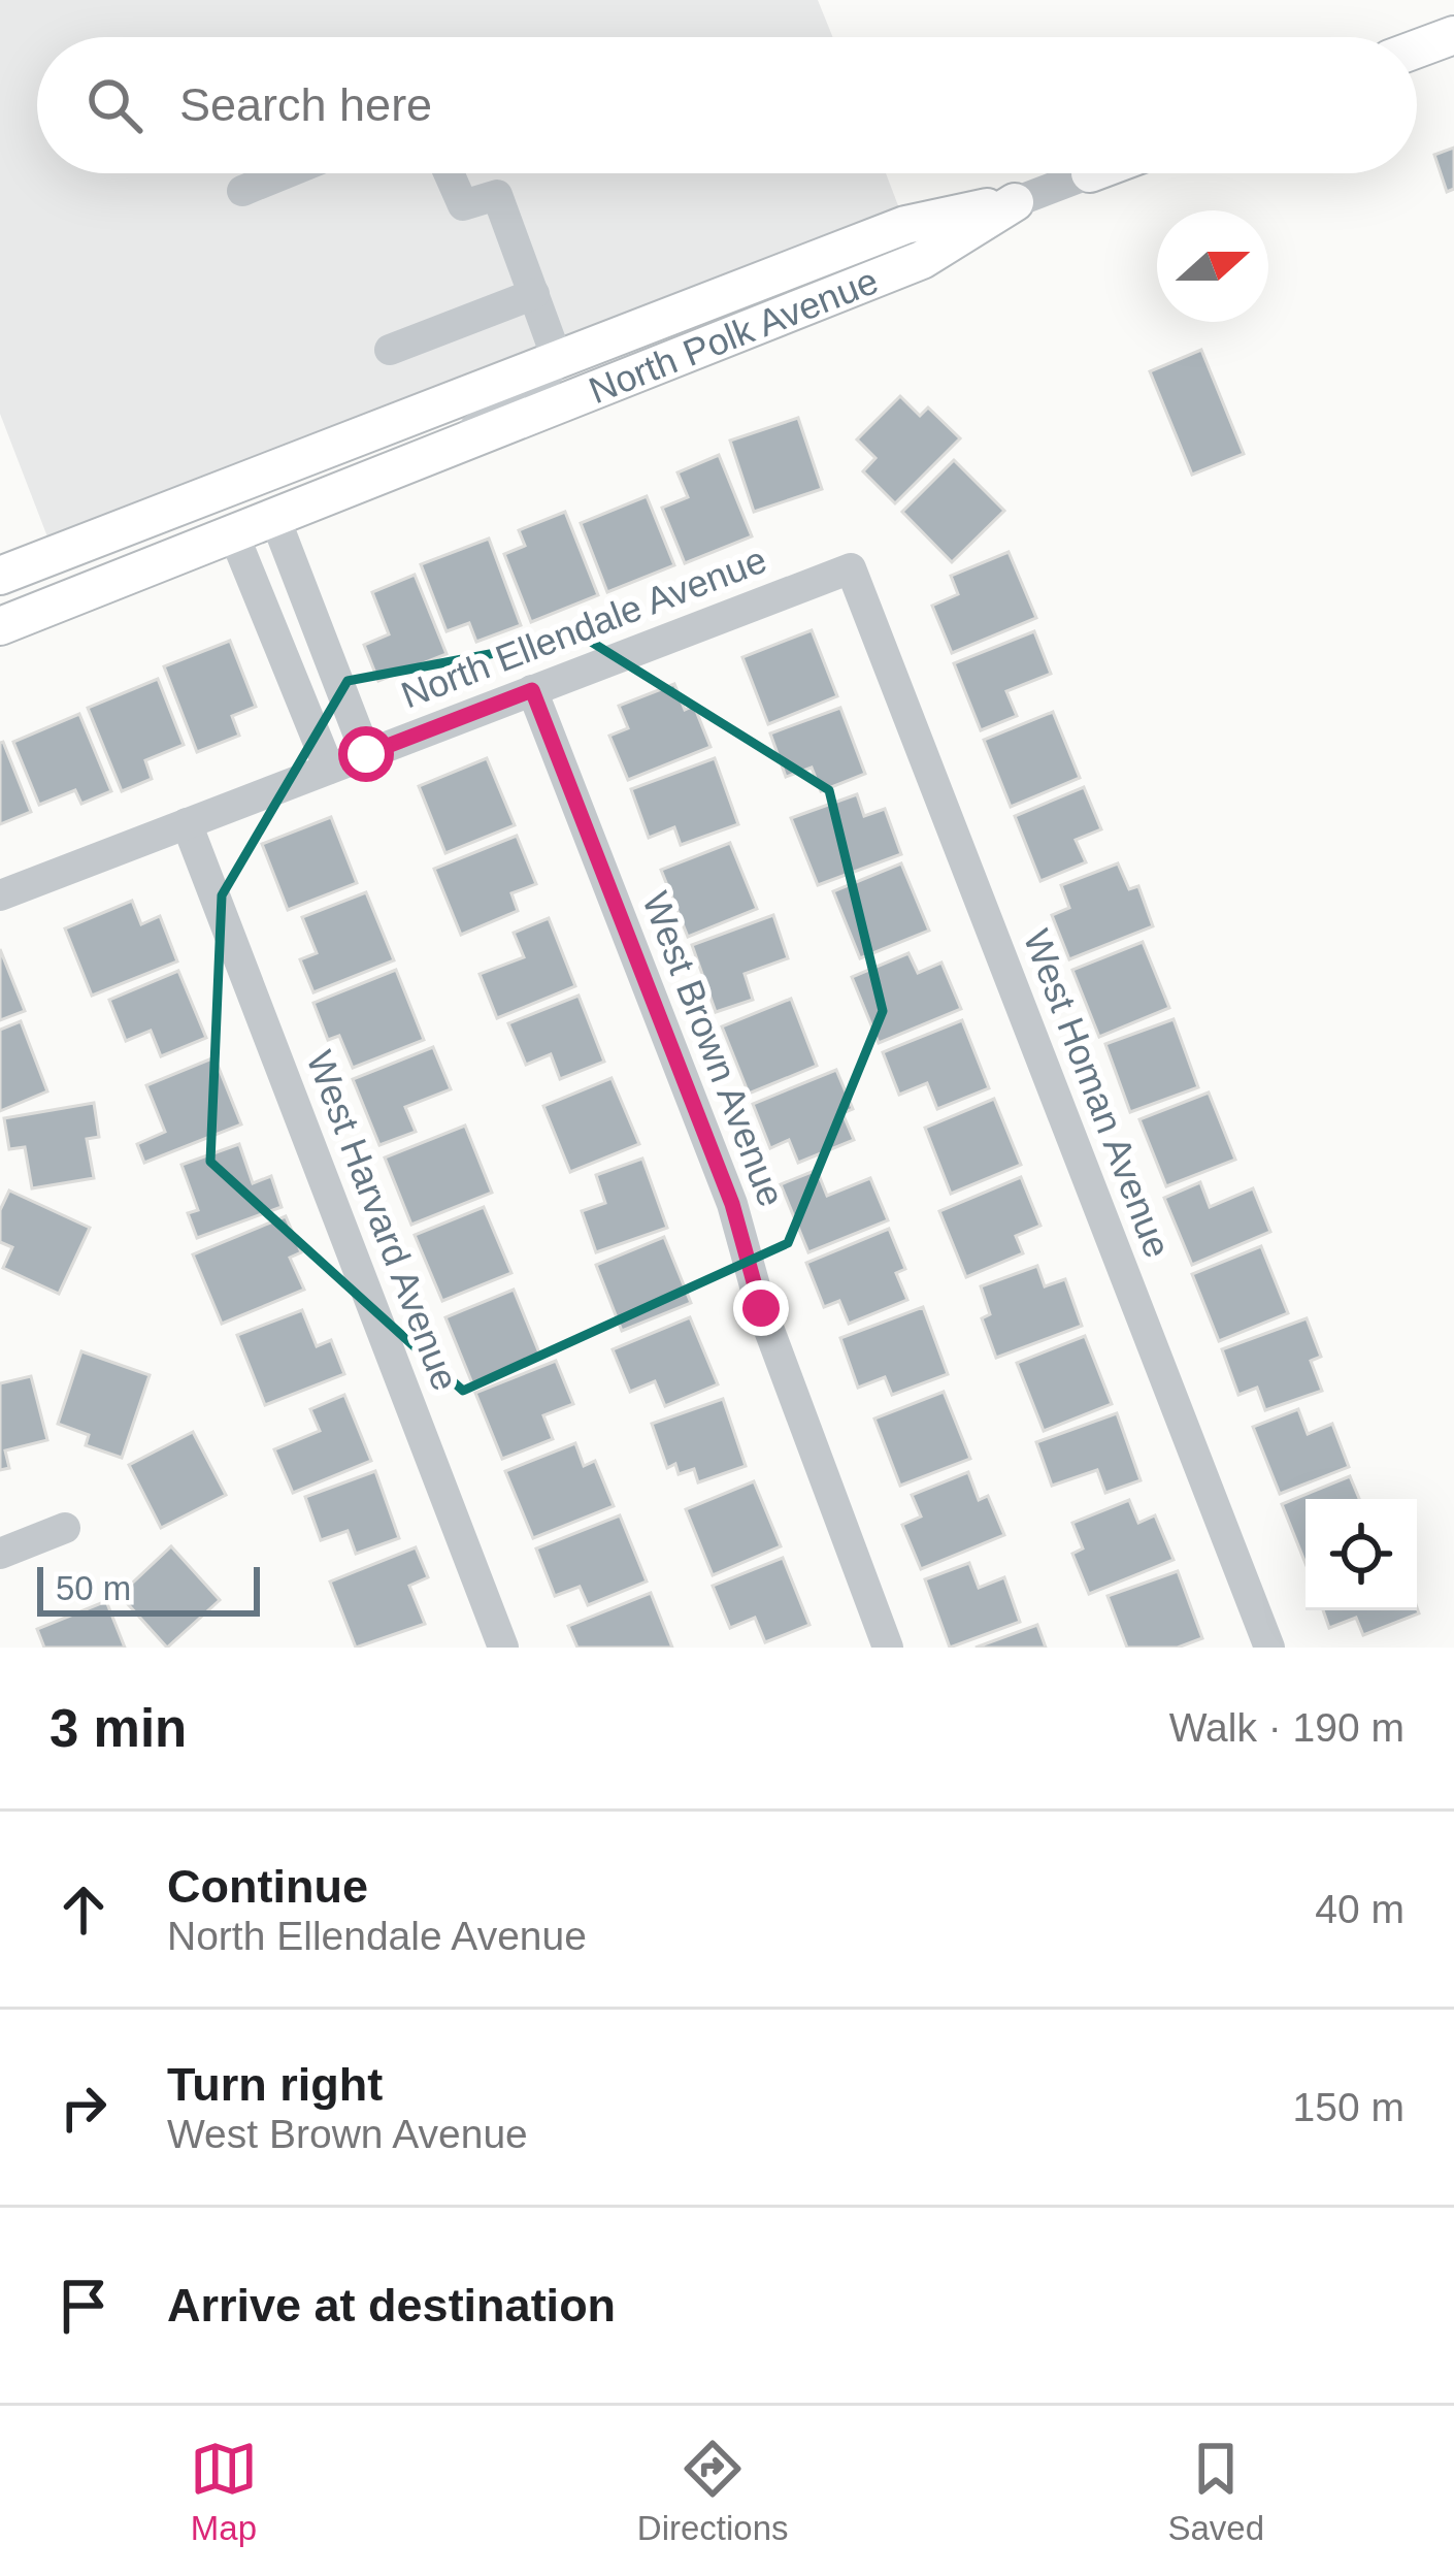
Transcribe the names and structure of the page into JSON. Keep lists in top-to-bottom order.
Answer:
{
  "streets": {
    "main road": ["North Polk Avenue"],
    "street": [
      "North Ellendale Avenue",
      "West Brown Avenue",
      "West Homan Avenue",
      "West Harvard Avenue"
    ]
  },
  "crossings": [
    ["North Ellendale Avenue", "West Brown Avenue"],
    ["North Ellendale Avenue", "West Homan Avenue"],
    ["North Ellendale Avenue", "West Harvard Avenue"]
  ],
  "scale_bar": "50 m",
  "north": "right",
  "page": {
    "search": "Search here",
    "scale": "50 m",
    "heading": ["3 min", "Walk · 190 m"],
    "list": [
      ["Continue", "North Ellendale Avenue", "40 m"],
      ["Turn right", "West Brown Avenue", "150 m"],
      "Arrive at destination"
    ],
    "nav": ["Map", "Directions", "Saved"]
  }
}
